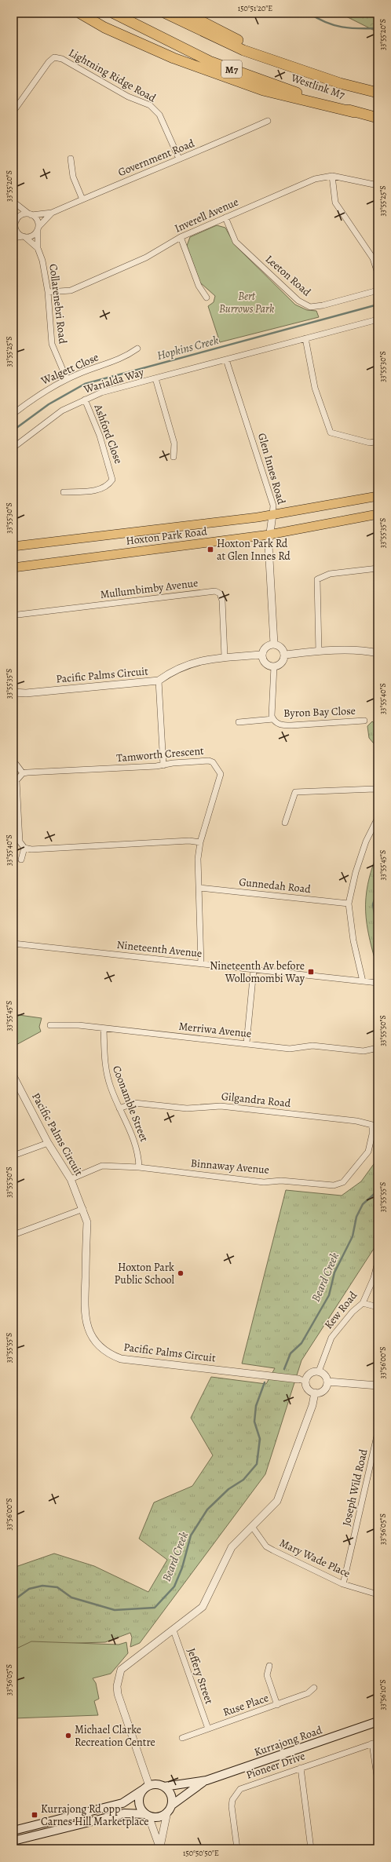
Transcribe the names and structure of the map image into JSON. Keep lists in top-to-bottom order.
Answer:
{
  "streets": {
    "highway": ["M7", "Westlink M7"],
    "main road": ["Hoxton Park Road", "Kurrajong Road"],
    "street": [
      "Lightning Ridge Road",
      "Government Road",
      "Inverell Avenue",
      "Leeton Road",
      "Collarenebri Road",
      "Walgett Close",
      "Warialda Way",
      "Ashford Close",
      "Glen Innes Road",
      "Mullumbimby Avenue",
      "Pacific Palms Circuit",
      "Byron Bay Close",
      "Tamworth Crescent",
      "Gunnedah Road",
      "Nineteenth Avenue",
      "Merriwa Avenue",
      "Gilgandra Road",
      "Coonamble Street",
      "Binnaway Avenue",
      "Kew Road",
      "Joseph Wild Road",
      "Mary Wade Place",
      "Jeffery Street",
      "Ruse Place",
      "Pioneer Drive"
    ]
  },
  "crossings": [
    ["M7", "Westlink M7"],
    ["Lightning Ridge Road", "Government Road"],
    ["Government Road", "Collarenebri Road"],
    ["Inverell Avenue", "Leeton Road"],
    ["Inverell Avenue", "Collarenebri Road"],
    ["Collarenebri Road", "Walgett Close"],
    ["Warialda Way", "Ashford Close"],
    ["Warialda Way", "Glen Innes Road"],
    ["Glen Innes Road", "Hoxton Park Road"],
    ["Glen Innes Road", "Pacific Palms Circuit"],
    ["Glen Innes Road", "Byron Bay Close"],
    ["Mullumbimby Avenue", "Pacific Palms Circuit"],
    ["Pacific Palms Circuit", "Byron Bay Close"],
    ["Pacific Palms Circuit", "Binnaway Avenue"],
    ["Pacific Palms Circuit", "Kew Road"],
    ["Tamworth Crescent", "Gunnedah Road"],
    ["Tamworth Crescent", "Nineteenth Avenue"],
    ["Merriwa Avenue", "Coonamble Street"],
    ["Gilgandra Road", "Coonamble Street"],
    ["Gilgandra Road", "Binnaway Avenue"],
    ["Coonamble Street", "Binnaway Avenue"],
    ["Joseph Wild Road", "Mary Wade Place"],
    ["Jeffery Street", "Ruse Place"]
  ],
  "water": ["Hopkins Creek", "Beard Creek"],
  "parks": ["Bert Burrows Park"],
  "places": {
    "transit": ["Hoxton Park Rd at Glen Innes Rd", "Nineteenth Av before Wollomombi Way", "Kurrajong Rd opp Carnes Hill Marketplace"],
    "other": ["Hoxton Park Public School", "Michael Clarke Recreation Centre"]
  },
  "coordinates": [
    "150°51'20\"E",
    "33°55'20\"S",
    "33°55'25\"S",
    "33°55'30\"S",
    "33°55'35\"S",
    "33°55'40\"S",
    "33°55'45\"S",
    "33°55'50\"S",
    "33°55'55\"S",
    "33°56'00\"S",
    "33°56'05\"S",
    "33°56'10\"S",
    "150°50'50\"E"
  ]
}
